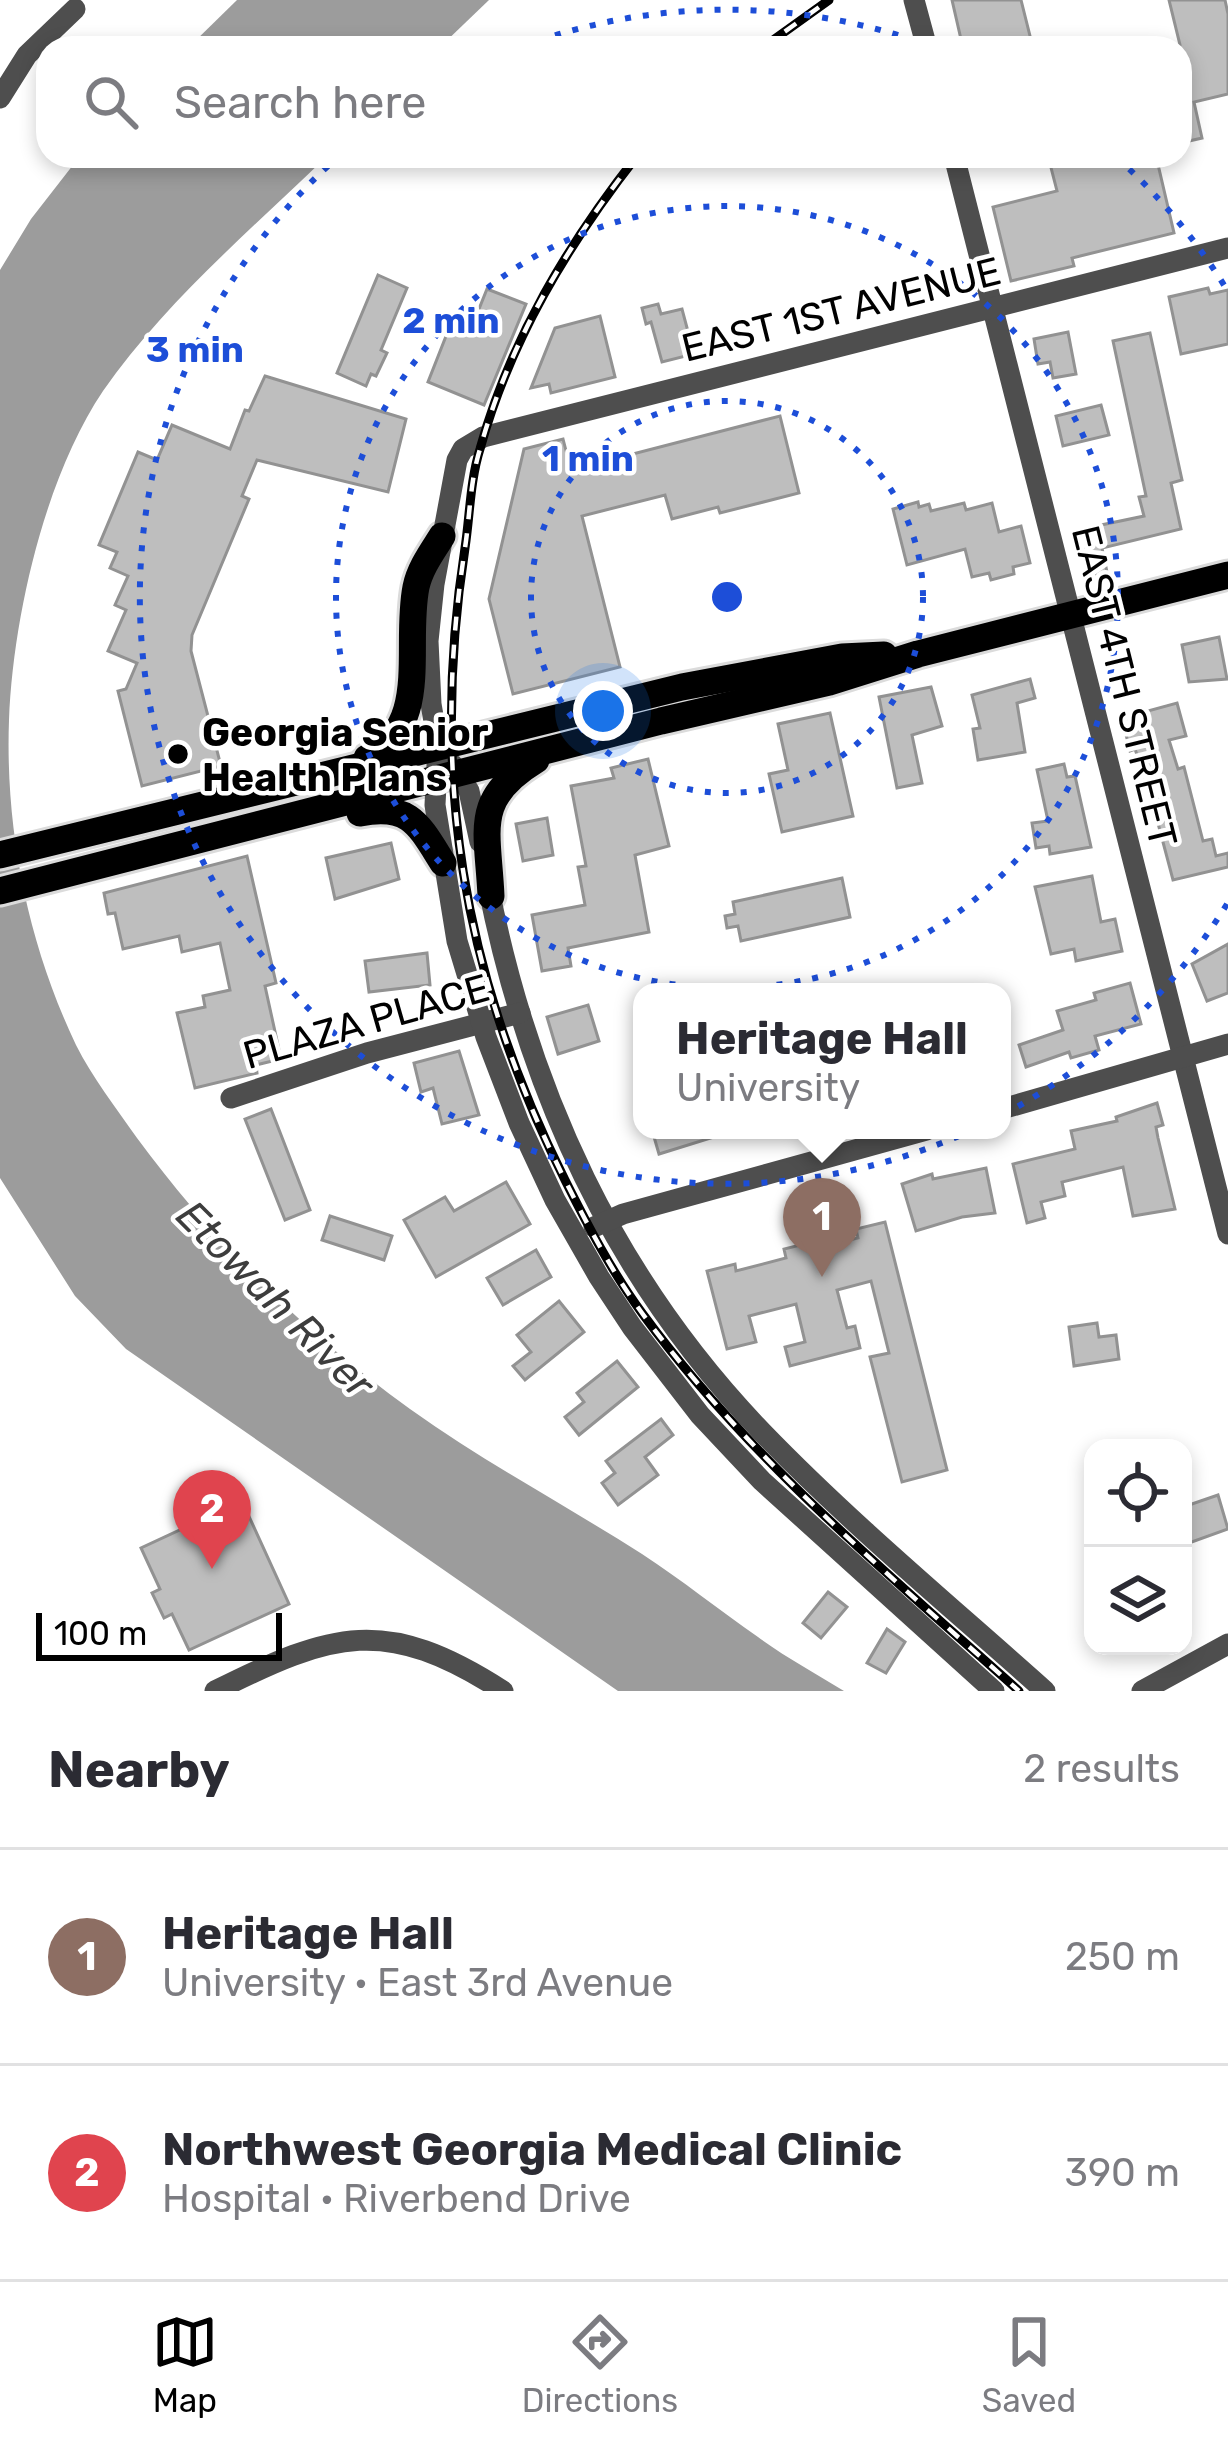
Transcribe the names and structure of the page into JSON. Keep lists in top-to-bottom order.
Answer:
{
  "streets": {
    "street": ["EAST 1ST AVENUE", "EAST 4TH STREET", "PLAZA PLACE"]
  },
  "crossings": [
    ["EAST 1ST AVENUE", "EAST 4TH STREET"]
  ],
  "water": ["Etowah River"],
  "places": ["Georgia Senior Health Plans"],
  "scale_bar": "100 m",
  "page": {
    "search": "Search here",
    "popup": ["Heritage Hall", "University"],
    "pins": ["1", "2"],
    "scale": "100 m",
    "heading": ["Nearby", "2 results"],
    "list": [
      {
        "mark": "1",
        "name": "Heritage Hall",
        "note": "University · East 3rd Avenue",
        "value": "250 m"
      },
      {
        "mark": "2",
        "name": "Northwest Georgia Medical Clinic",
        "note": "Hospital · Riverbend Drive",
        "value": "390 m"
      }
    ],
    "nav": ["Map", "Directions", "Saved"]
  },
  "rings": ["2 min", "3 min", "1 min"]
}
